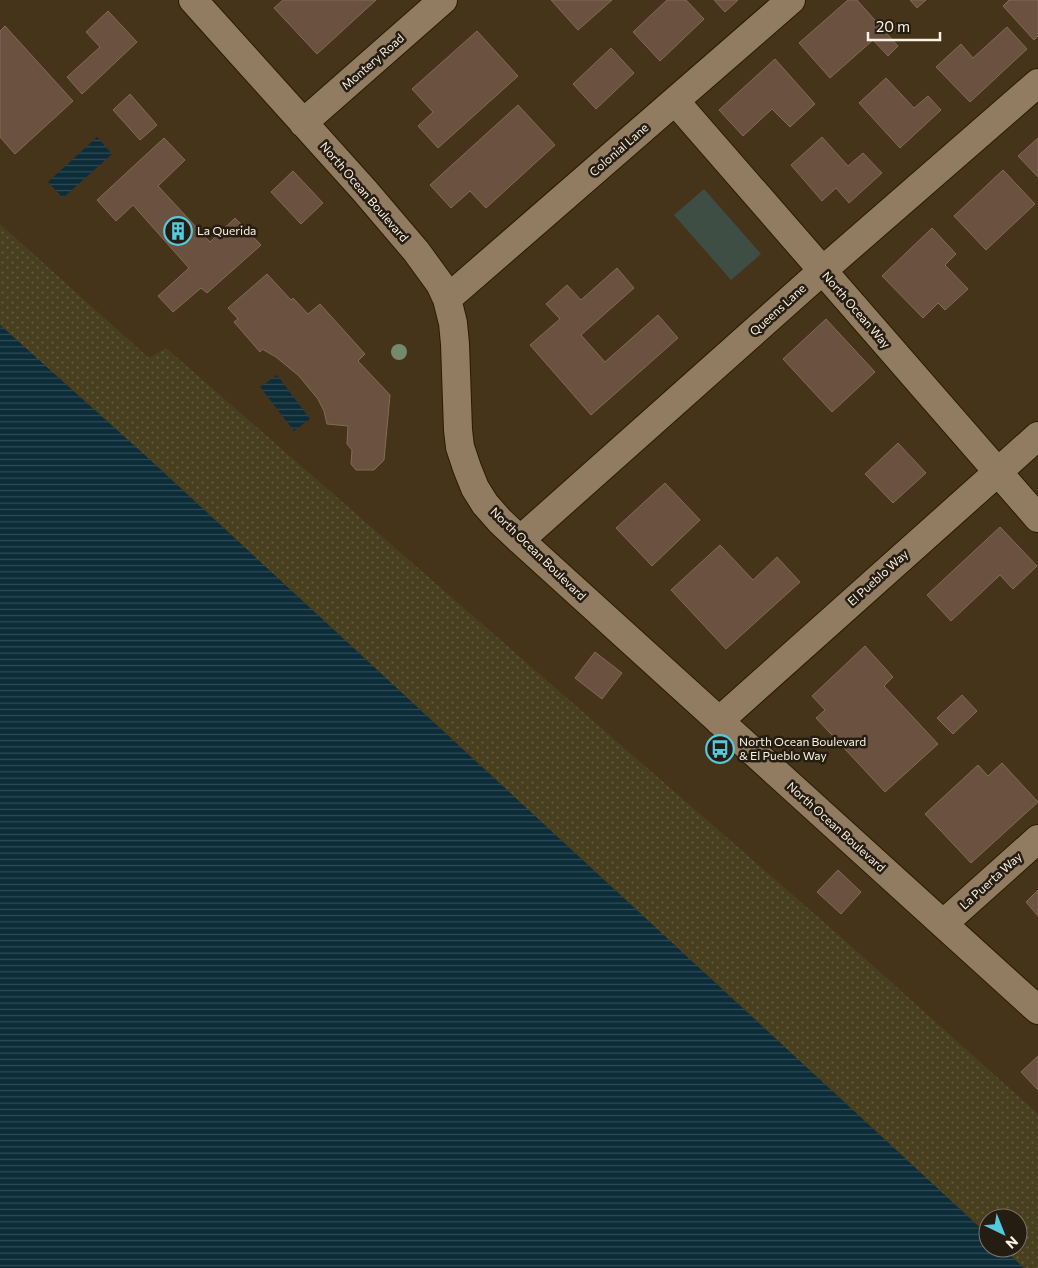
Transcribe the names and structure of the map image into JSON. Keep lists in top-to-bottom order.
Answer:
{
  "streets": {
    "street": [
      "Montery Road",
      "Colonial Lane",
      "North Ocean Boulevard",
      "Queens Lane",
      "North Ocean Way",
      "El Pueblo Way",
      "La Puerta Way"
    ]
  },
  "crossings": [
    ["Montery Road", "North Ocean Boulevard"],
    ["Colonial Lane", "North Ocean Boulevard"],
    ["Colonial Lane", "North Ocean Way"],
    ["North Ocean Boulevard", "Queens Lane"],
    ["North Ocean Boulevard", "El Pueblo Way"],
    ["North Ocean Boulevard", "La Puerta Way"],
    ["Queens Lane", "North Ocean Way"],
    ["North Ocean Way", "El Pueblo Way"]
  ],
  "places": {
    "building": ["La Querida"],
    "bus stop": ["North Ocean Boulevard & El Pueblo Way"]
  },
  "scale_bar": "20 m",
  "north": "bottom right"
}
